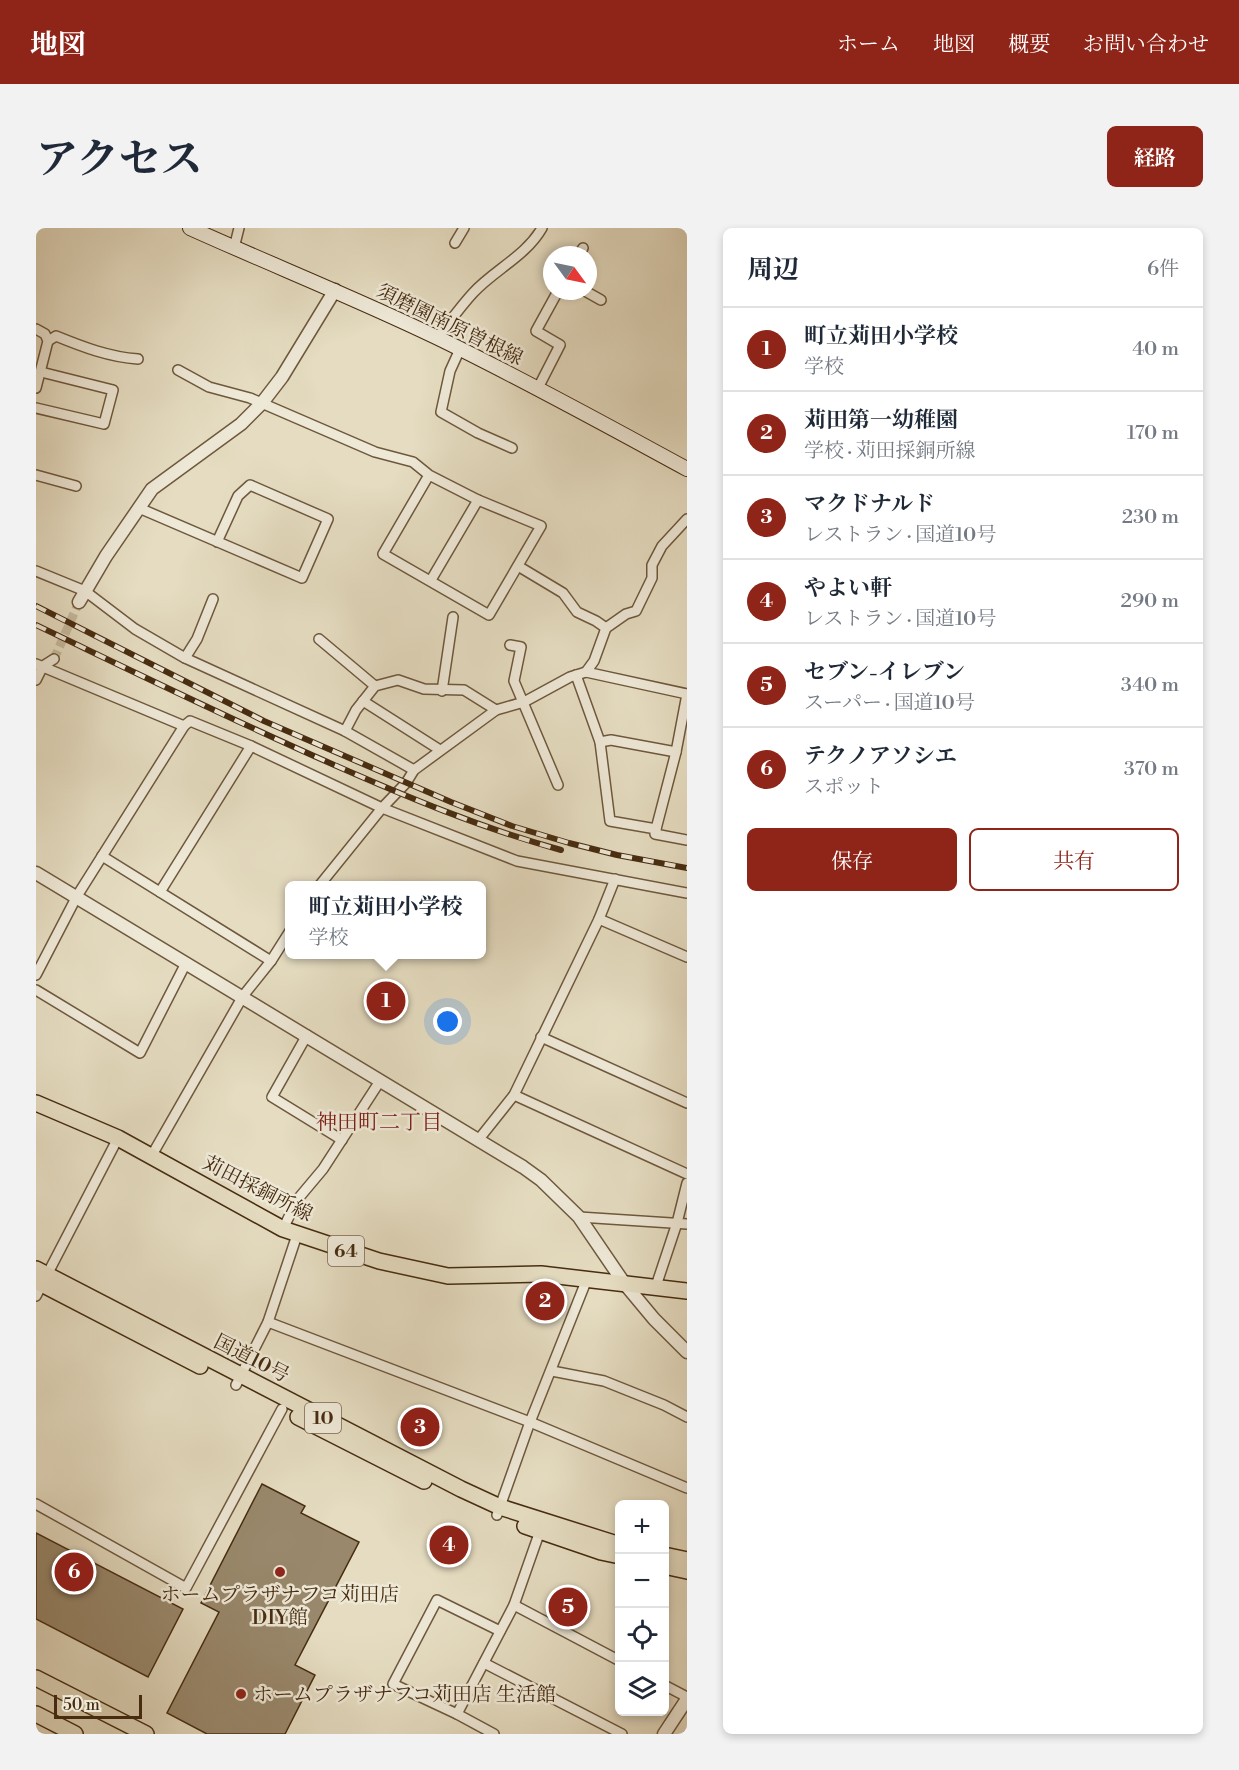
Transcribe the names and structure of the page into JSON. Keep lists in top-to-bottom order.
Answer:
{
  "streets": {
    "main road": [
      "須磨園南原曽根線",
      "苅田採銅所線",
      "64",
      "国道10号",
      "10"
    ]
  },
  "districts": ["神田町二丁目"],
  "places": ["ホームプラザナフコ苅田店 DIY館", "ホームプラザナフコ苅田店 生活館"],
  "scale_bar": "50 m",
  "north": "bottom right",
  "page": {
    "header": "地図",
    "nav": [
      "ホーム",
      "地図",
      "概要",
      "お問い合わせ"
    ],
    "title": "アクセス",
    "buttons": [
      "経路",
      ["保存", "共有"]
    ],
    "heading": ["周辺", "6件"],
    "list": [
      {
        "mark": "1",
        "name": "町立苅田小学校",
        "note": "学校",
        "value": "40 m"
      },
      {
        "mark": "2",
        "name": "苅田第一幼稚園",
        "note": "学校 · 苅田採銅所線",
        "value": "170 m"
      },
      {
        "mark": "3",
        "name": "マクドナルド",
        "note": "レストラン · 国道10号",
        "value": "230 m"
      },
      {
        "mark": "4",
        "name": "やよい軒",
        "note": "レストラン · 国道10号",
        "value": "290 m"
      },
      {
        "mark": "5",
        "name": "セブン-イレブン",
        "note": "スーパー · 国道10号",
        "value": "340 m"
      },
      {
        "mark": "6",
        "name": "テクノアソシエ",
        "note": "スポット",
        "value": "370 m"
      }
    ],
    "popup": ["町立苅田小学校", "学校"],
    "pins": [
      "1",
      "2",
      "3",
      "4",
      "6",
      "5"
    ],
    "map_buttons": ["+", "−"],
    "scale": "50 m"
  }
}
